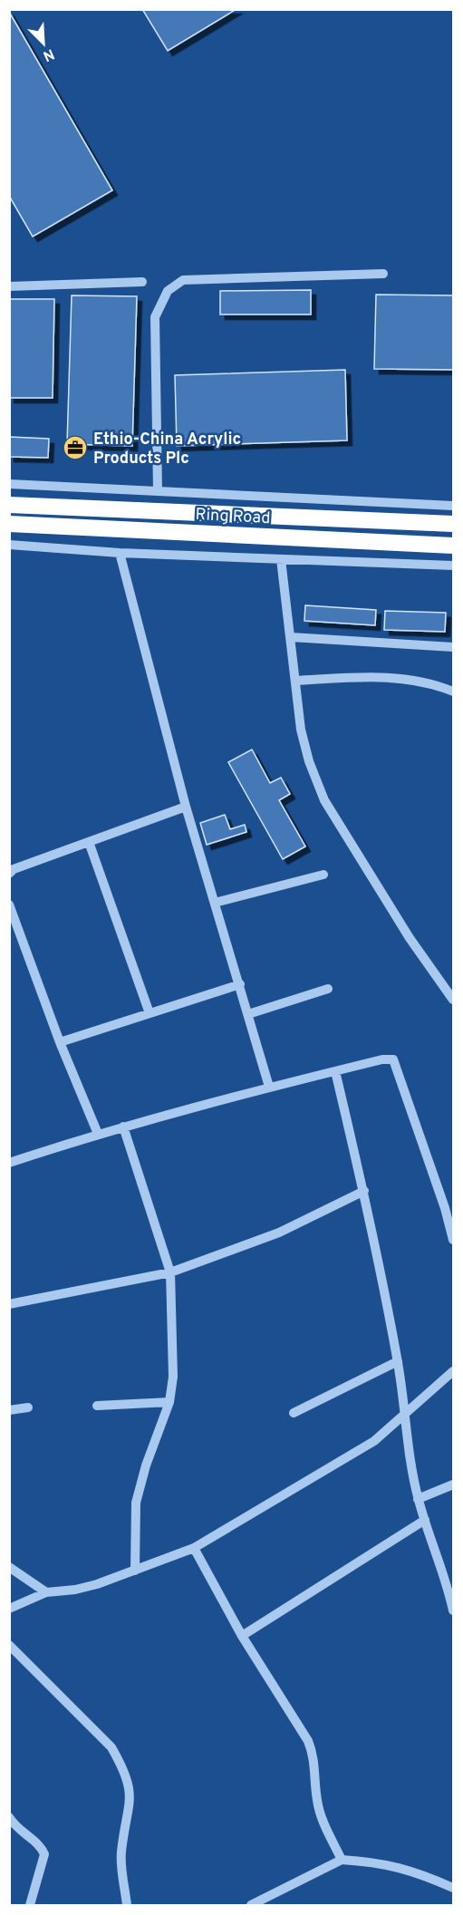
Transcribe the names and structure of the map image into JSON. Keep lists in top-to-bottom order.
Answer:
{
  "streets": {
    "highway": ["Ring Road"]
  },
  "places": {
    "office": ["Ethio-China Acrylic Products Plc"]
  },
  "north": "bottom right"
}
